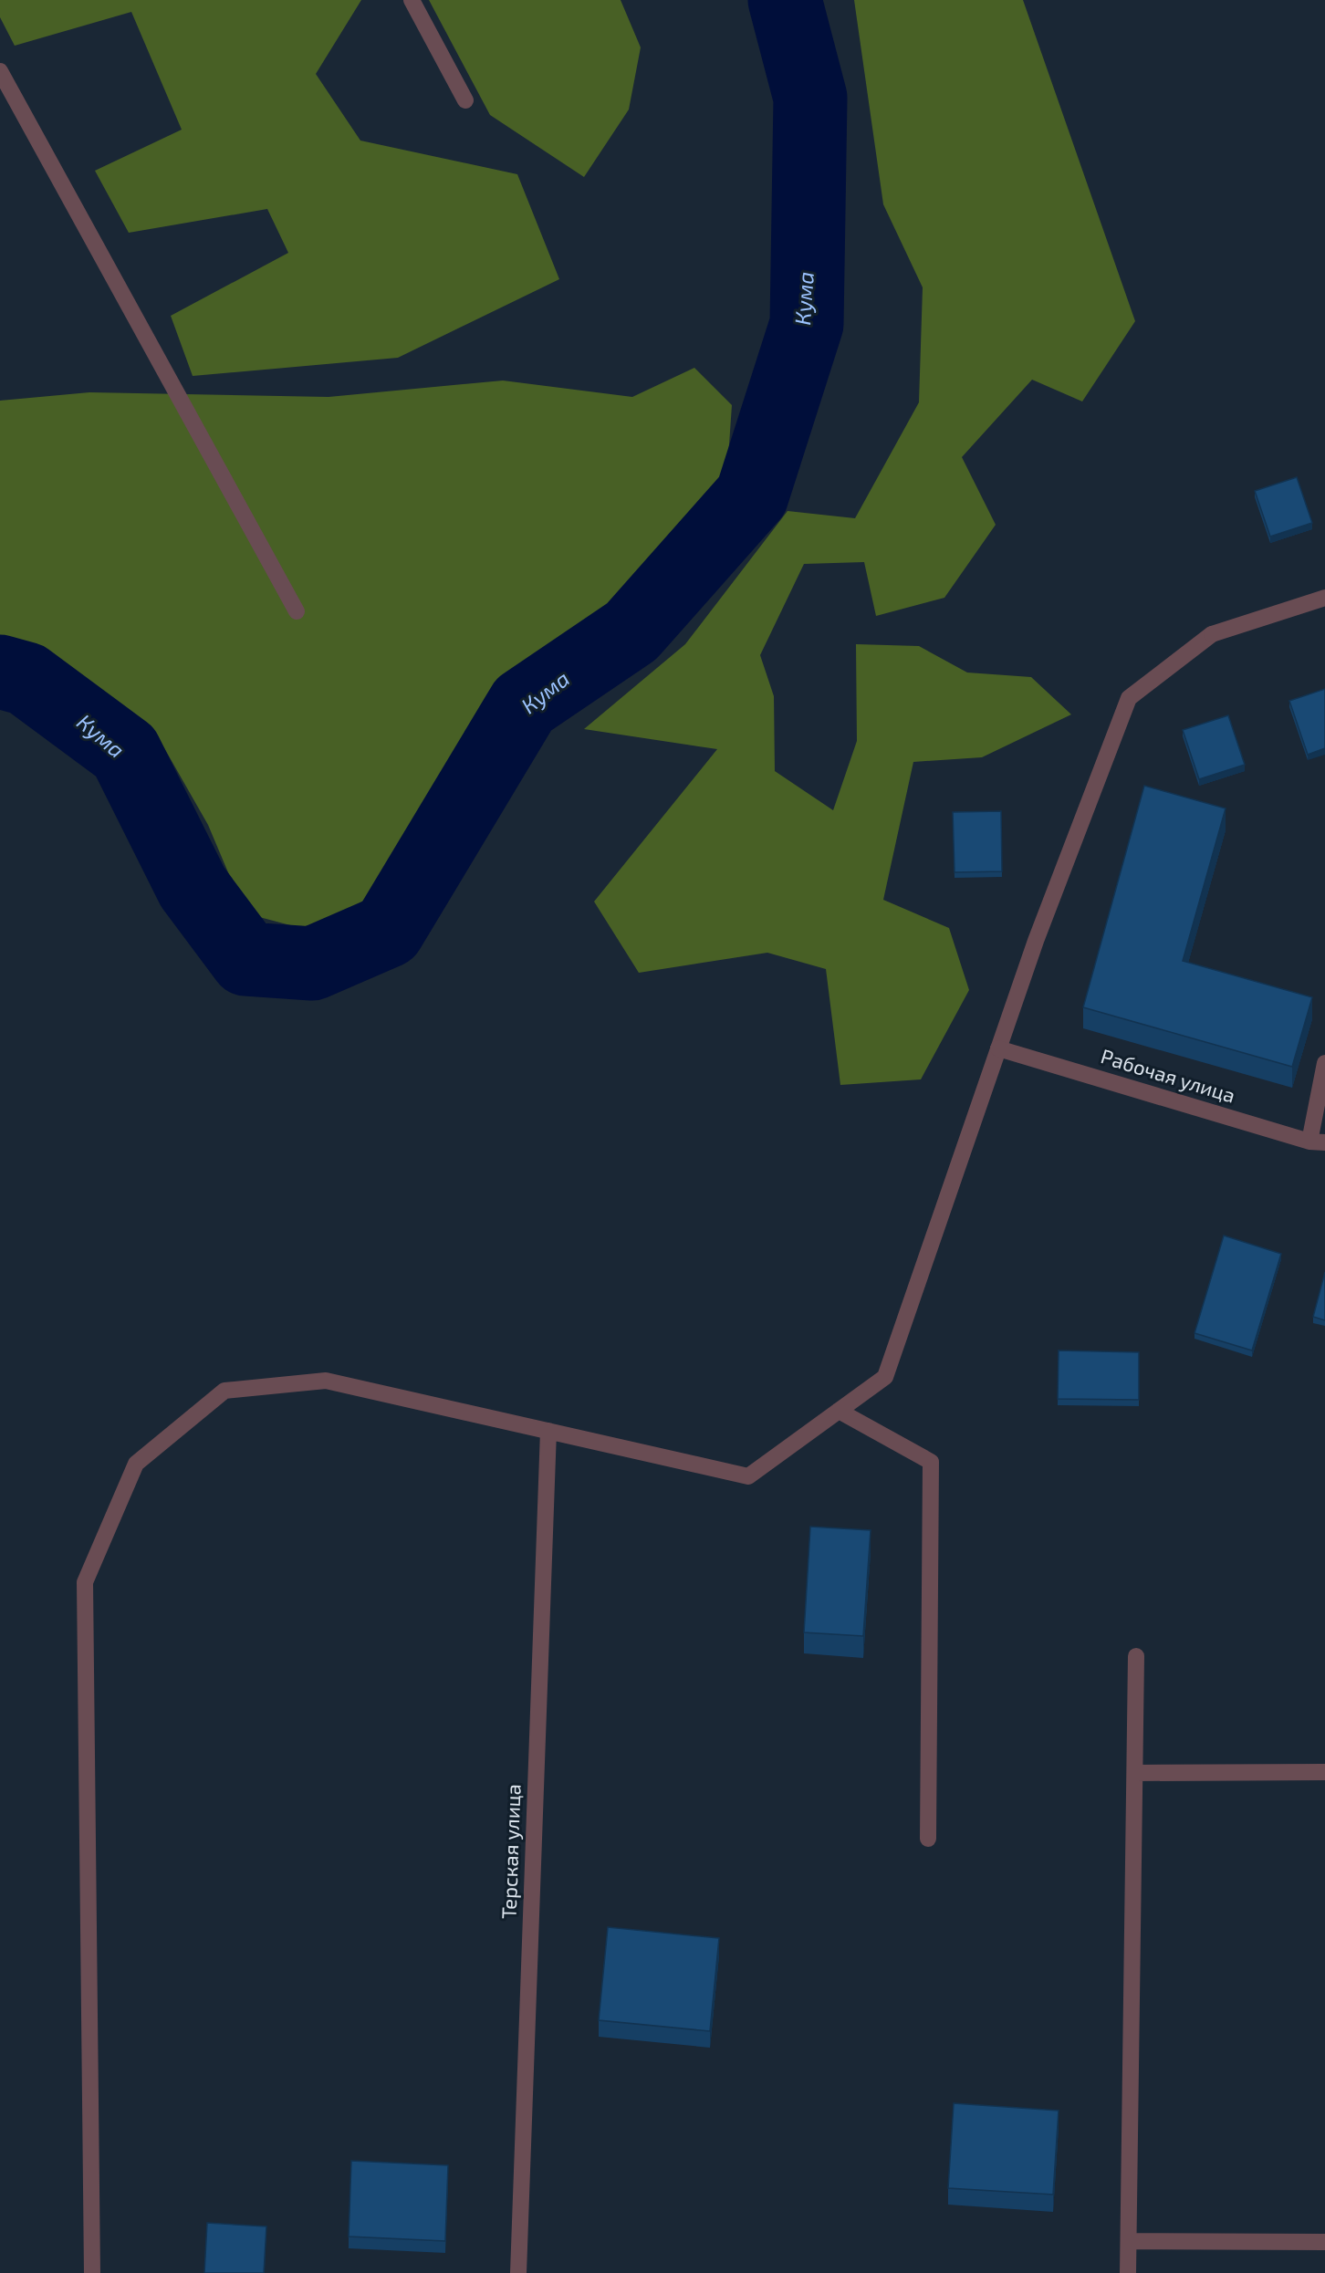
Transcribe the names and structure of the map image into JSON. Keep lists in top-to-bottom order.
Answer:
{
  "streets": {
    "street": ["Рабочая улица", "Терская улица"]
  },
  "water": ["Кума"]
}
